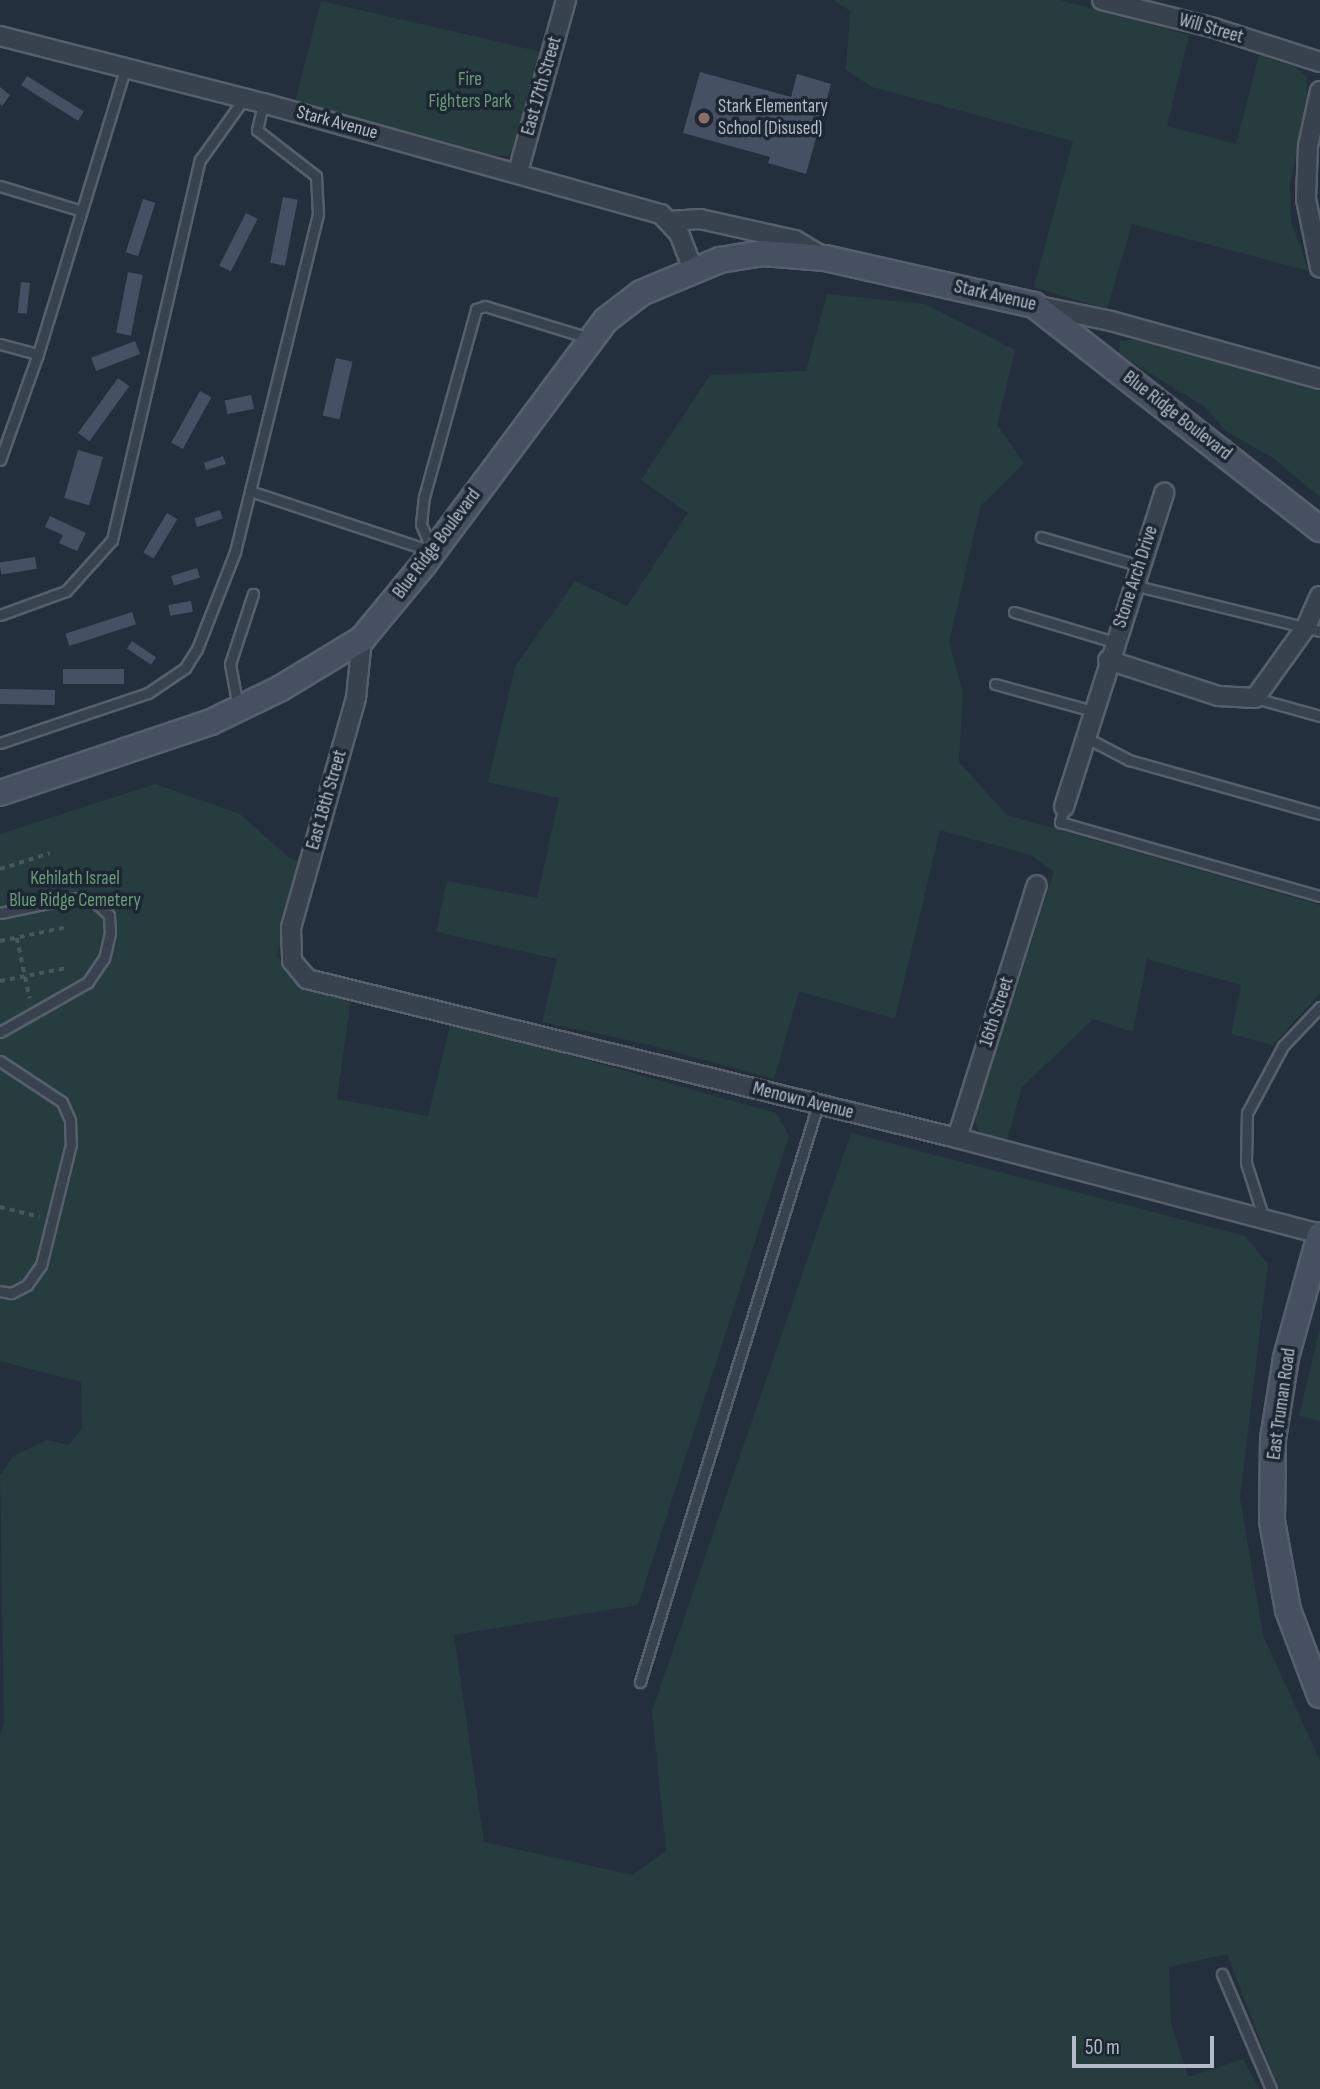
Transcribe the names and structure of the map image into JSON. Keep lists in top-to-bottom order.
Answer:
{
  "streets": {
    "main road": ["Stark Avenue", "Blue Ridge Boulevard", "East Truman Road"],
    "street": [
      "Will Street",
      "East 17th Street",
      "Stone Arch Drive",
      "East 18th Street",
      "16th Street",
      "Menown Avenue"
    ]
  },
  "crossings": [
    ["East 17th Street", "Stark Avenue"],
    ["Stark Avenue", "Blue Ridge Boulevard"],
    ["Blue Ridge Boulevard", "East 18th Street"],
    ["East 18th Street", "Menown Avenue"],
    ["16th Street", "Menown Avenue"],
    ["Menown Avenue", "East Truman Road"]
  ],
  "parks": ["Fire Fighters Park", "Kehilath Israel Blue Ridge Cemetery"],
  "places": ["Stark Elementary School (Disused)"],
  "scale_bar": "50 m"
}
